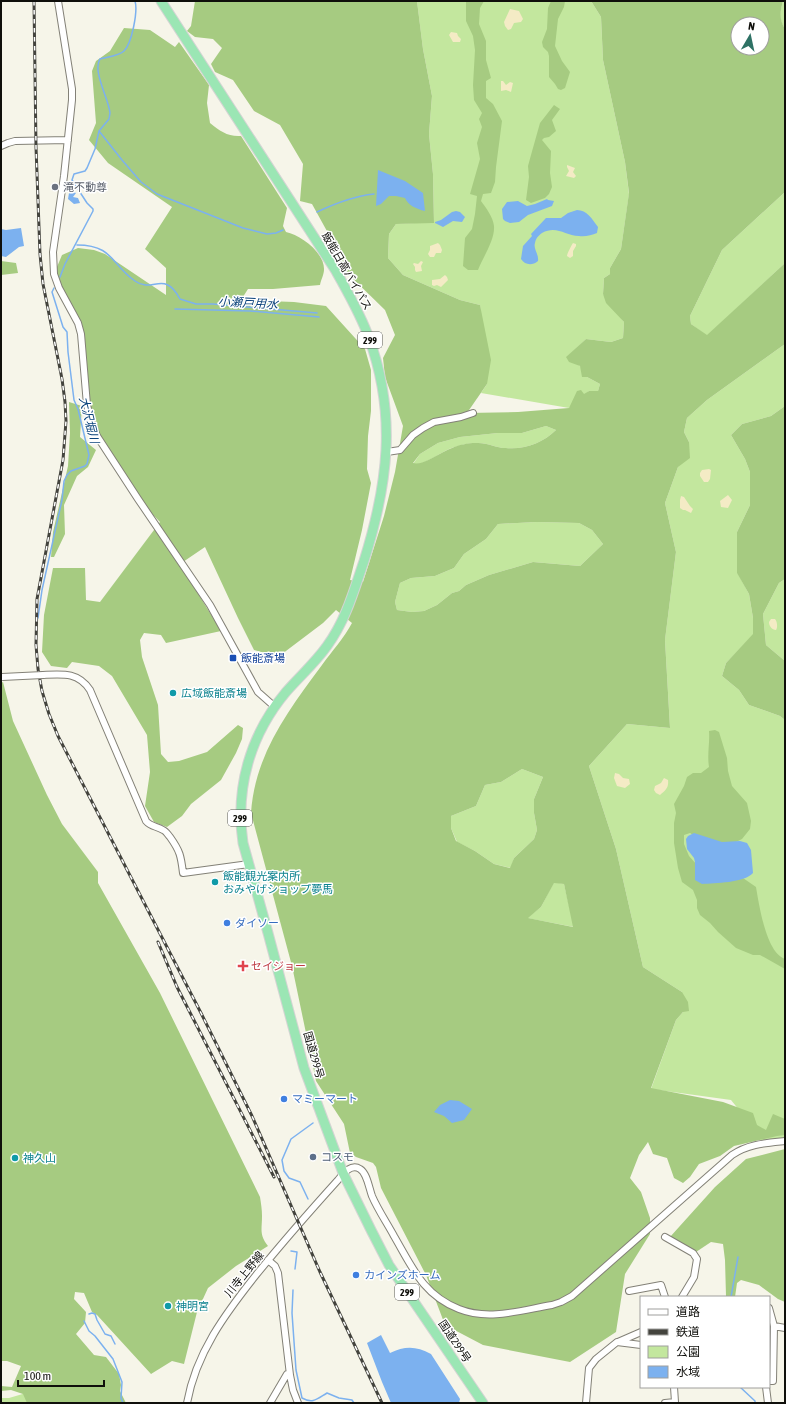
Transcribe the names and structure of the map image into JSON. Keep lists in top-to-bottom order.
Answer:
{
  "streets": {
    "highway": ["飯能日高バイパス", "299", "国道299号"],
    "street": ["川寺上野線"]
  },
  "crossings": [
    ["飯能日高バイパス", "国道299号"],
    ["国道299号", "川寺上野線"]
  ],
  "water": ["小瀬戸用水", "大沢堀川"],
  "places": {
    "other": [
      "滝不動尊",
      "広域飯能斎場",
      "飯能観光案内所 おみやげショップ夢馬",
      "ダイソー",
      "マミーマート",
      "コスモ",
      "神久山",
      "カインズホーム",
      "神明宮"
    ],
    "transit": ["飯能斎場"],
    "health": ["セイジョー"]
  },
  "legend": [
    "道路",
    "鉄道",
    "公園",
    "水域"
  ],
  "scale_bar": "100 m",
  "north": "top"
}
